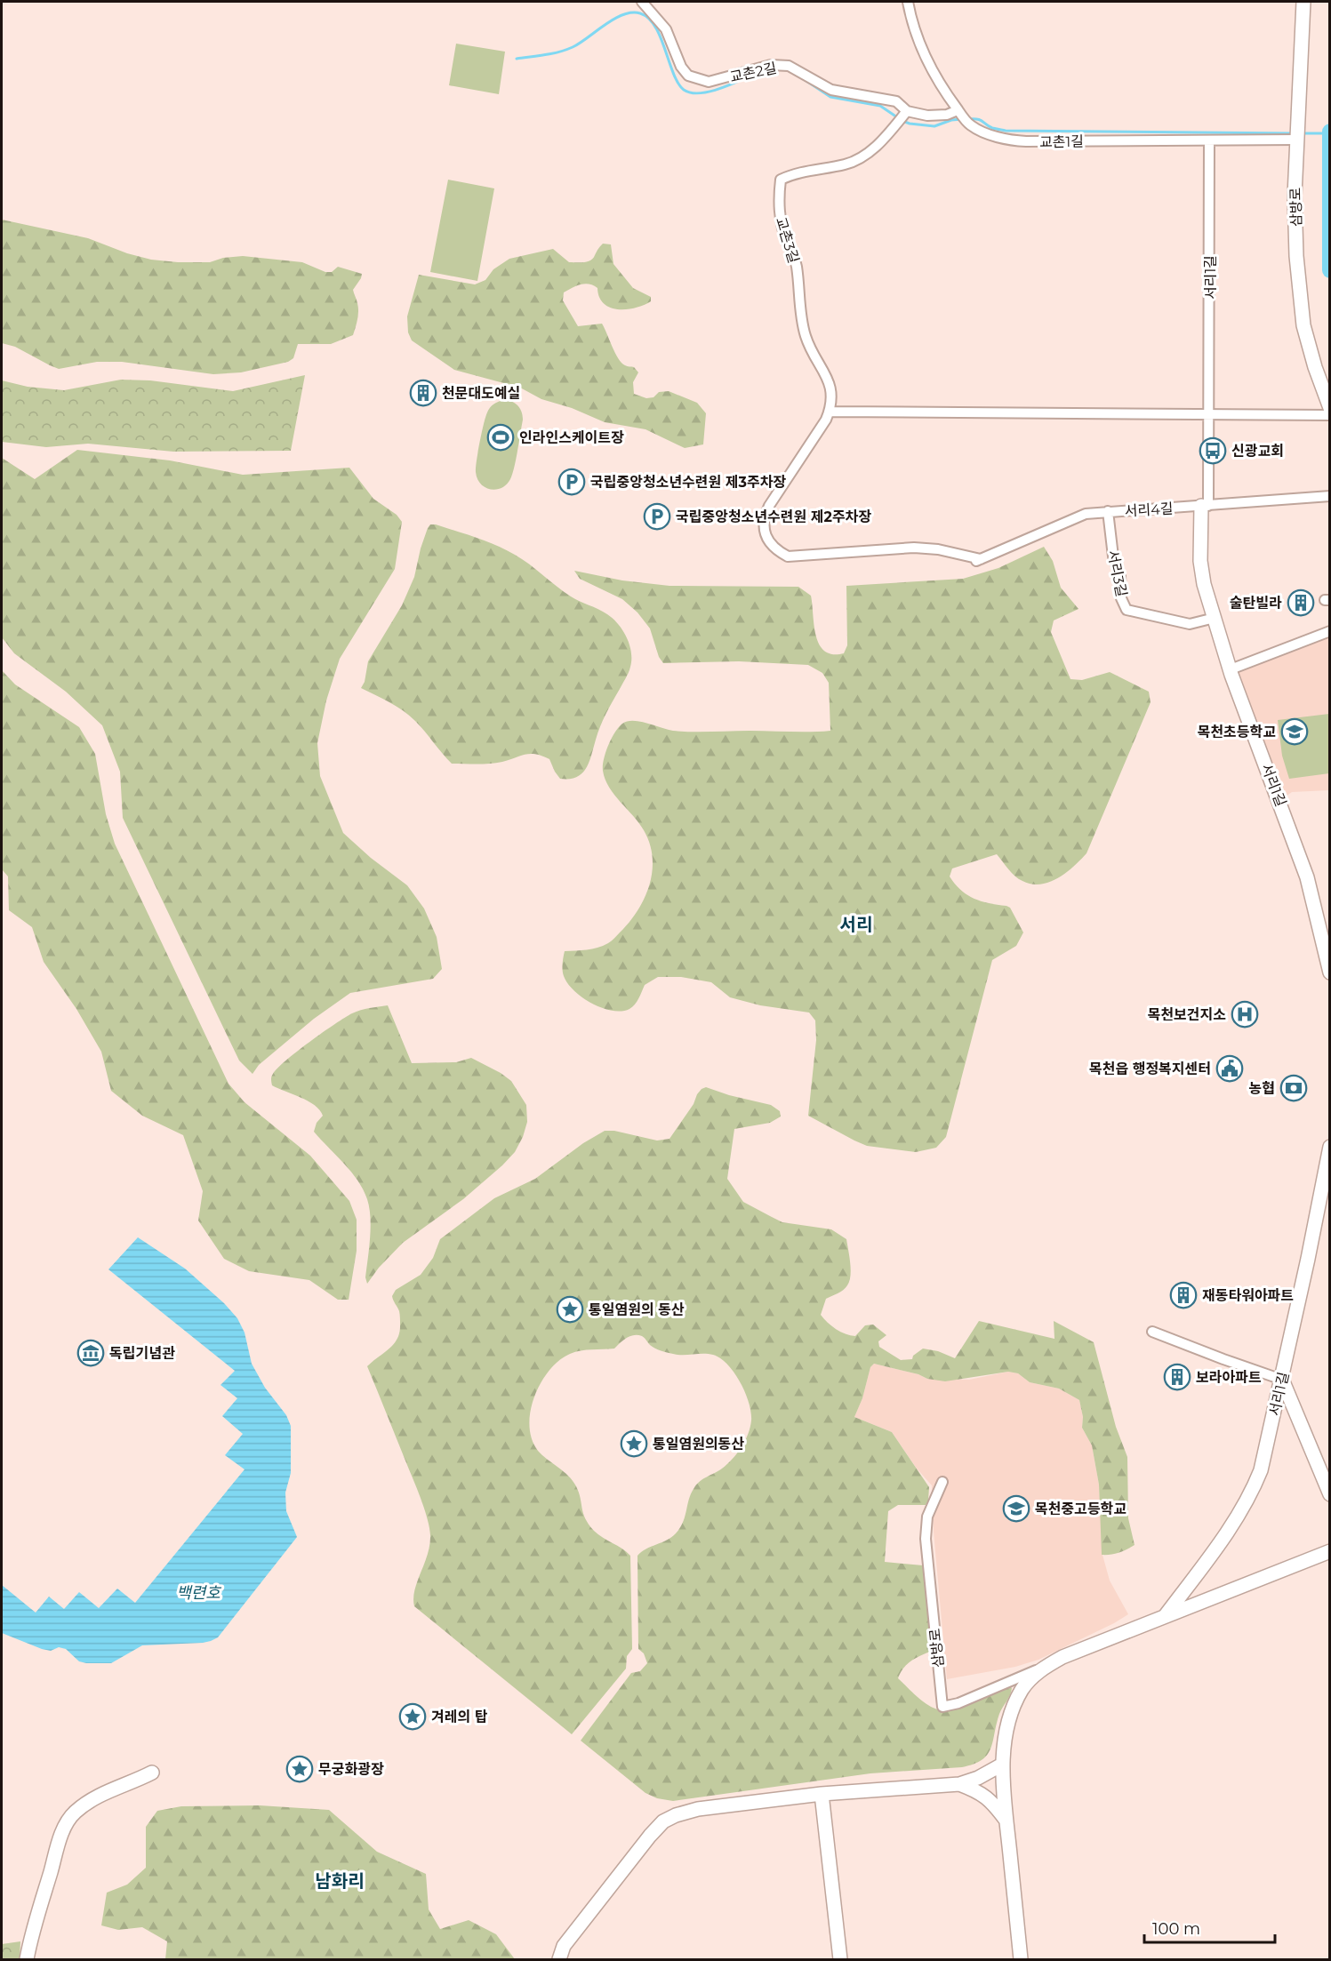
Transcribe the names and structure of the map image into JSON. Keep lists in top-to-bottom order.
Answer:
{
  "streets": {
    "street": [
      "교촌2길",
      "교촌1길",
      "삼방로",
      "교촌3길",
      "서리1길",
      "서리4길",
      "서리3길"
    ]
  },
  "crossings": [
    ["교촌2길", "교촌1길"],
    ["교촌2길", "교촌3길"],
    ["교촌1길", "삼방로"],
    ["교촌1길", "서리1길"],
    ["삼방로", "서리1길"],
    ["교촌3길", "서리4길"],
    ["서리1길", "서리4길"],
    ["서리1길", "서리3길"],
    ["서리4길", "서리3길"]
  ],
  "districts": ["서리", "남화리"],
  "water": ["백련호"],
  "places": {
    "building": [
      "천문대도예실",
      "술탄빌라",
      "재동타워아파트",
      "보라아파트"
    ],
    "sports": ["인라인스케이트장"],
    "bus stop": ["신광교회"],
    "parking": ["국립중앙청소년수련원 제3주차장", "국립중앙청소년수련원 제2주차장"],
    "school or university": ["목천초등학교", "목천중고등학교"],
    "hospital": ["목천보건지소"],
    "public building": ["목천읍 행정복지센터"],
    "bank": ["농협"],
    "place": [
      "통일염원의 동산",
      "통일염원의동산",
      "겨레의 탑",
      "무궁화광장"
    ],
    "museum": ["독립기념관"]
  },
  "scale_bar": "100 m"
}
